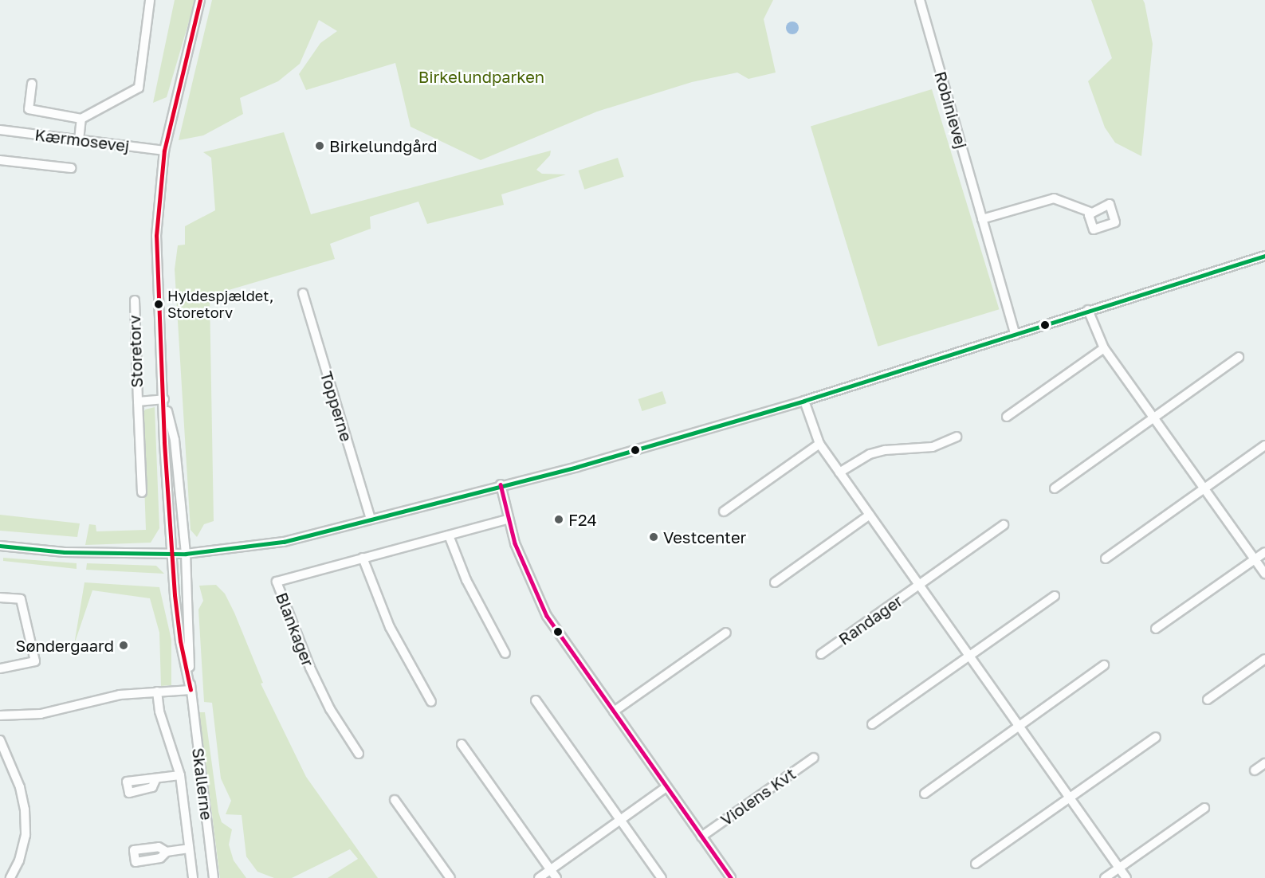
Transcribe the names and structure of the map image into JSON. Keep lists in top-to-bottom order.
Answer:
{
  "streets": {
    "street": [
      "Robinievej",
      "Kærmosevej",
      "Storetorv",
      "Topperne",
      "Randager",
      "Blankager",
      "Skallerne",
      "Violens Kvt"
    ]
  },
  "crossings": [
    ["Storetorv", "Skallerne"]
  ],
  "parks": ["Birkelundparken"],
  "places": [
    "Birkelundgård",
    "Hyldespjældet, Storetorv",
    "F24",
    "Vestcenter",
    "Søndergaard"
  ]
}
